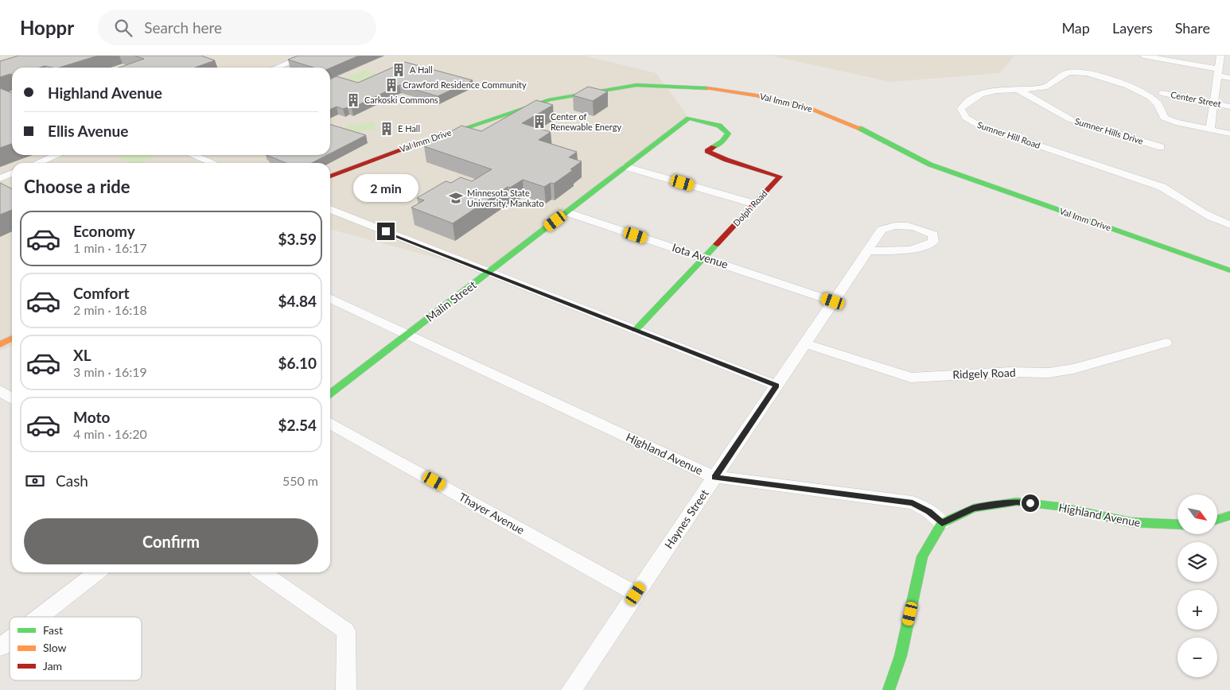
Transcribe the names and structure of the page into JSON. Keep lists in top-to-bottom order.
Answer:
{
  "streets": {
    "street": [
      "Center Street",
      "Val Imm Drive",
      "Sumner Hills Drive",
      "Sumner Hill Road",
      "Dolph Road",
      "Iota Avenue",
      "Malin Street",
      "Ridgely Road",
      "Highland Avenue",
      "Thayer Avenue",
      "Haynes Street"
    ]
  },
  "crossings": [
    ["Sumner Hills Drive", "Sumner Hill Road"],
    ["Dolph Road", "Iota Avenue"],
    ["Dolph Road", "Malin Street"],
    ["Iota Avenue", "Malin Street"],
    ["Iota Avenue", "Haynes Street"],
    ["Malin Street", "Highland Avenue"],
    ["Ridgely Road", "Haynes Street"],
    ["Highland Avenue", "Haynes Street"],
    ["Thayer Avenue", "Haynes Street"]
  ],
  "places": {
    "building": [
      "A Hall",
      "Crawford Residence Community",
      "Carkoski Commons",
      "Center of Renewable Energy",
      "E Hall"
    ],
    "school or university": ["Minnesota State University, Mankato"]
  },
  "legend": ["Fast", "Slow", "Jam"],
  "north": "bottom right",
  "page": {
    "header": "Hoppr",
    "search": "Search here",
    "nav": ["Map", "Layers", "Share"],
    "banner": ["Highland Avenue", "Ellis Avenue"],
    "heading": "Choose a ride",
    "bubble": "2 min",
    "list": [
      {
        "name": "Economy",
        "note": "1 min · 16:17",
        "value": "$3.59"
      },
      {
        "name": "Comfort",
        "note": "2 min · 16:18",
        "value": "$4.84"
      },
      {
        "name": "XL",
        "note": "3 min · 16:19",
        "value": "$6.10"
      },
      {
        "name": "Moto",
        "note": "4 min · 16:20",
        "value": "$2.54"
      }
    ],
    "pay": ["Cash", "550 m"],
    "map_buttons": ["+", "−"],
    "buttons": "Confirm"
  }
}
